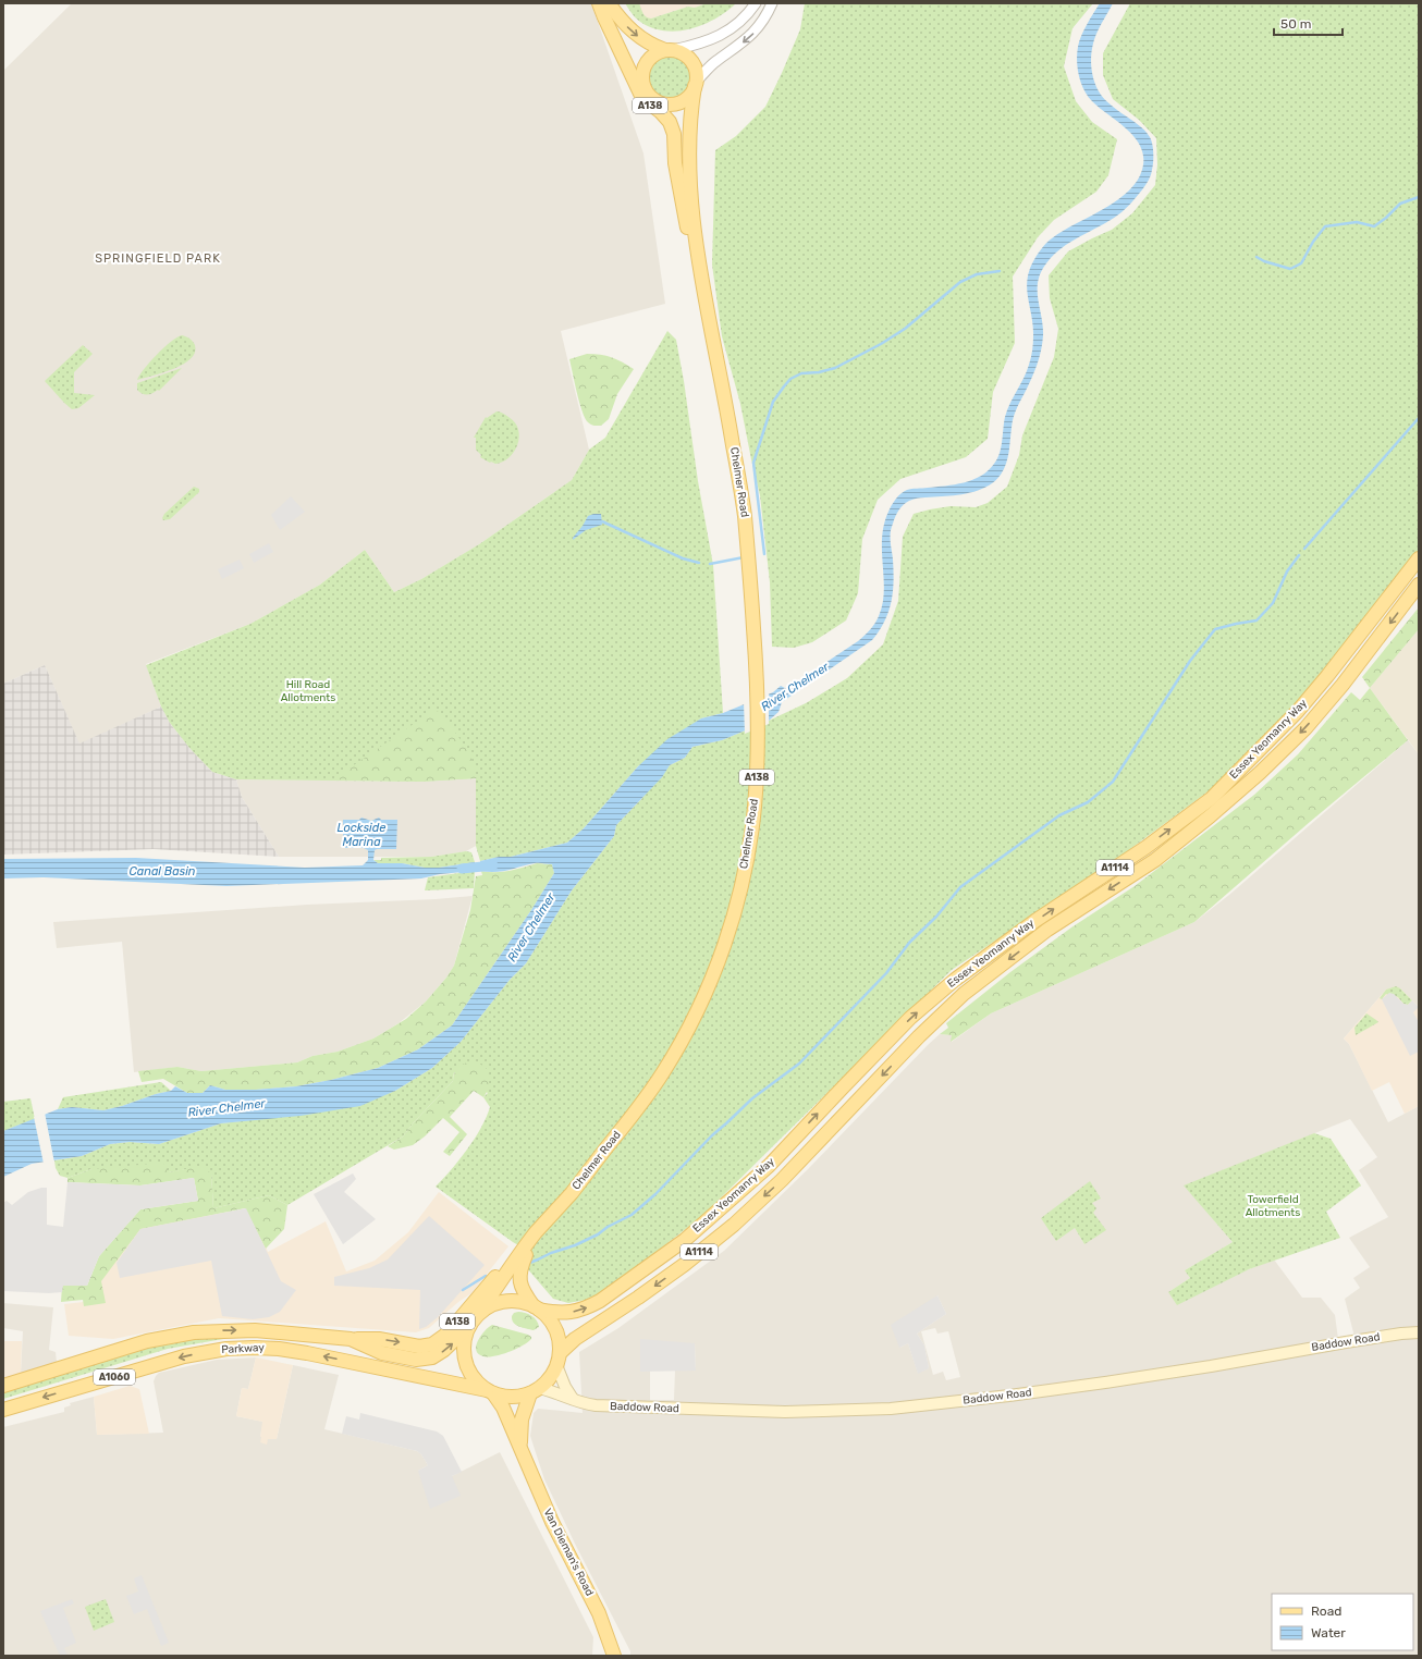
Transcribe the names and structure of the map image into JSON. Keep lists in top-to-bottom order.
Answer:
{
  "streets": {
    "main road": [
      "A138",
      "Chelmer Road",
      "Essex Yeomanry Way",
      "A1114",
      "Baddow Road",
      "Parkway",
      "A1060",
      "Van Dieman's Road"
    ]
  },
  "crossings": [
    ["A138", "Chelmer Road"],
    ["A138", "Parkway"],
    ["Chelmer Road", "Essex Yeomanry Way"],
    ["Chelmer Road", "A1114"],
    ["Chelmer Road", "Baddow Road"],
    ["Chelmer Road", "Parkway"],
    ["Chelmer Road", "Van Dieman's Road"],
    ["Essex Yeomanry Way", "A1114"],
    ["Essex Yeomanry Way", "Baddow Road"],
    ["Essex Yeomanry Way", "Parkway"],
    ["Essex Yeomanry Way", "Van Dieman's Road"],
    ["A1114", "Baddow Road"],
    ["A1114", "Parkway"],
    ["A1114", "Van Dieman's Road"],
    ["Baddow Road", "Parkway"],
    ["Baddow Road", "Van Dieman's Road"],
    ["Parkway", "Van Dieman's Road"]
  ],
  "districts": ["SPRINGFIELD PARK"],
  "water": ["River Chelmer", "Lockside Marina", "Canal Basin"],
  "parks": ["Hill Road Allotments", "Towerfield Allotments"],
  "legend": ["Road", "Water"],
  "scale_bar": "50 m"
}
